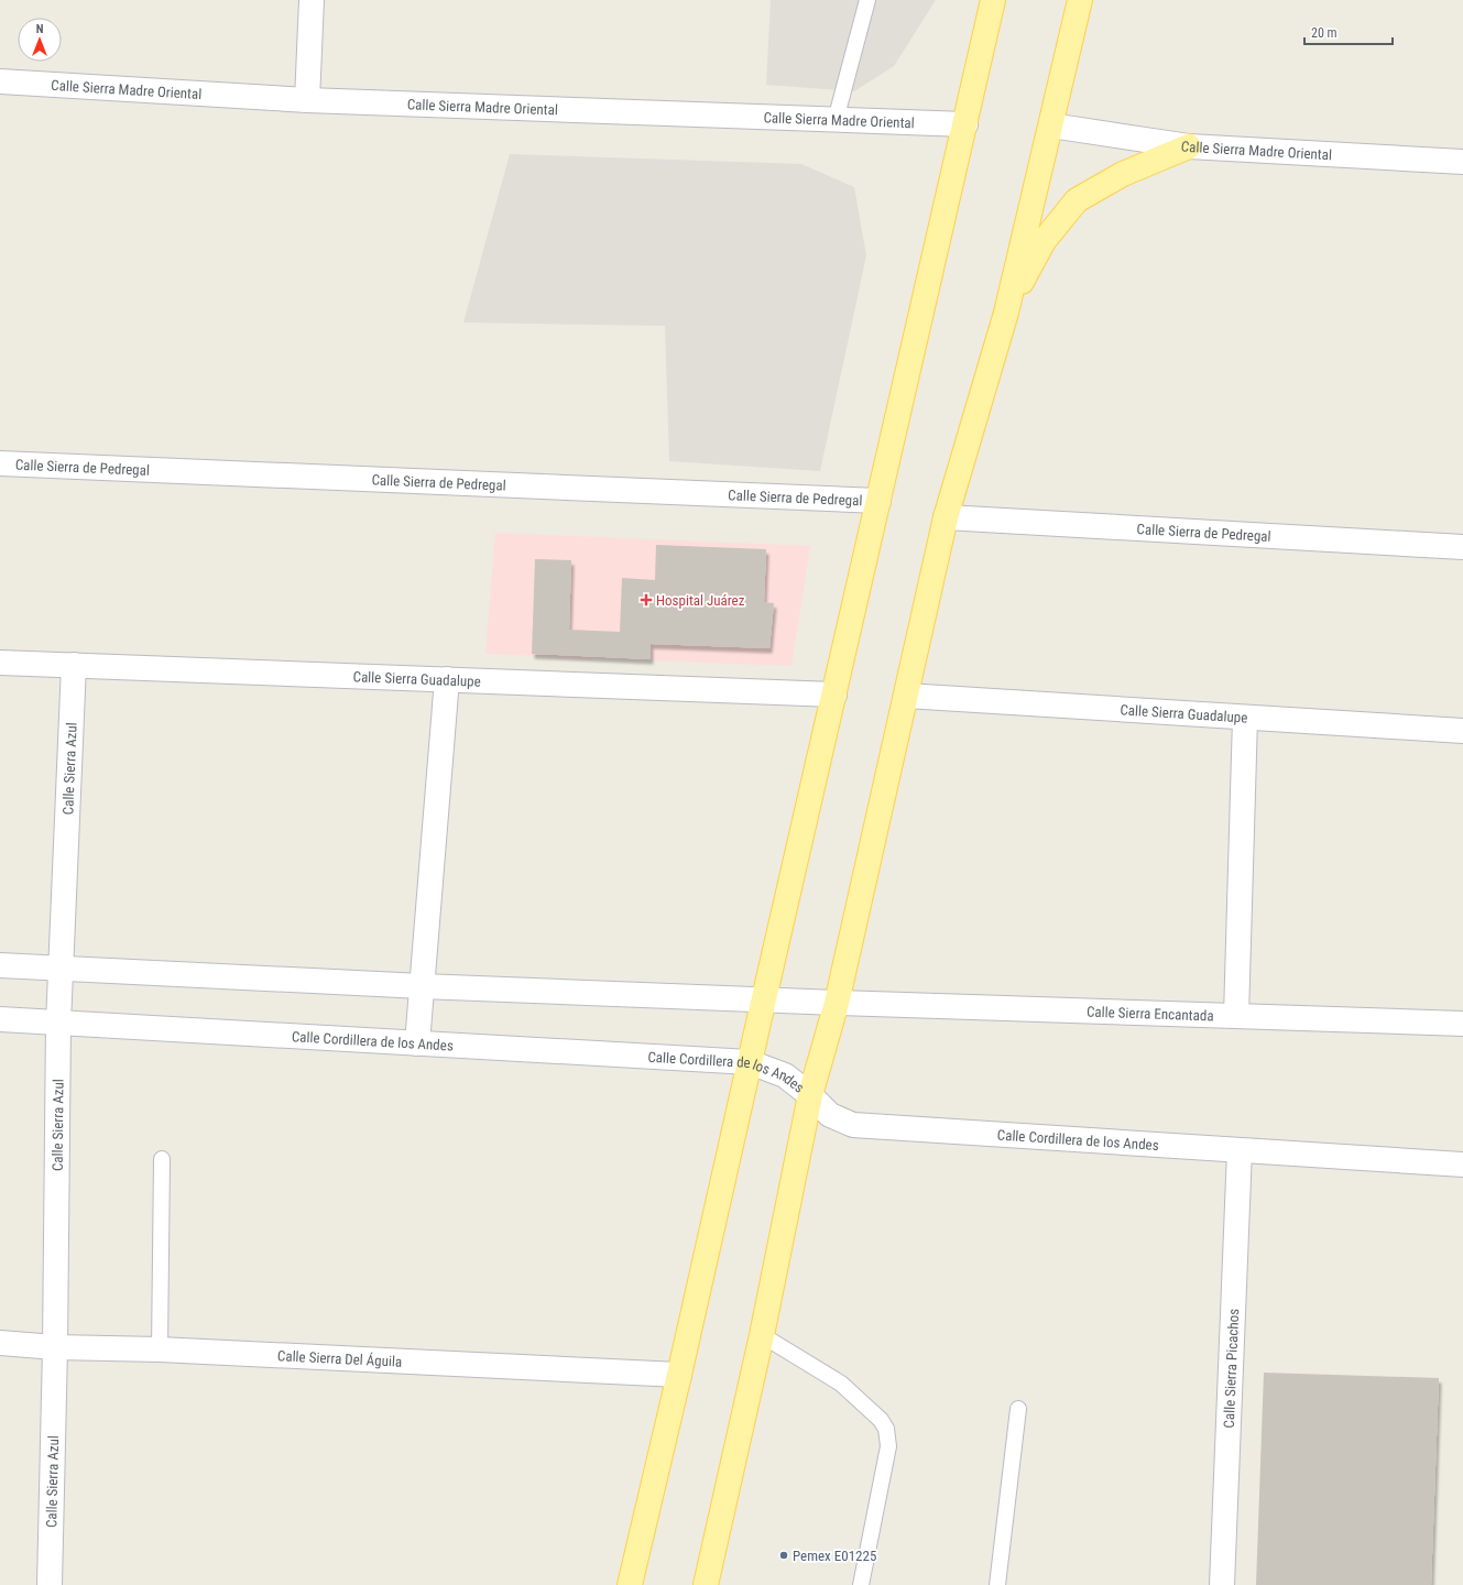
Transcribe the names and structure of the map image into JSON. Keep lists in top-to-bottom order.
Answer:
{
  "streets": {
    "street": [
      "Calle Sierra Madre Oriental",
      "Calle Sierra de Pedregal",
      "Calle Sierra Guadalupe",
      "Calle Sierra Azul",
      "Calle Sierra Encantada",
      "Calle Cordillera de los Andes",
      "Calle Sierra Del Águila",
      "Calle Sierra Picachos"
    ]
  },
  "crossings": [
    ["Calle Sierra Guadalupe", "Calle Sierra Azul"],
    ["Calle Sierra Azul", "Calle Cordillera de los Andes"],
    ["Calle Sierra Azul", "Calle Sierra Del Águila"],
    ["Calle Cordillera de los Andes", "Calle Sierra Picachos"]
  ],
  "places": {
    "health": ["Hospital Juárez"],
    "other": ["Pemex E01225"]
  },
  "scale_bar": "20 m",
  "north": "top"
}
